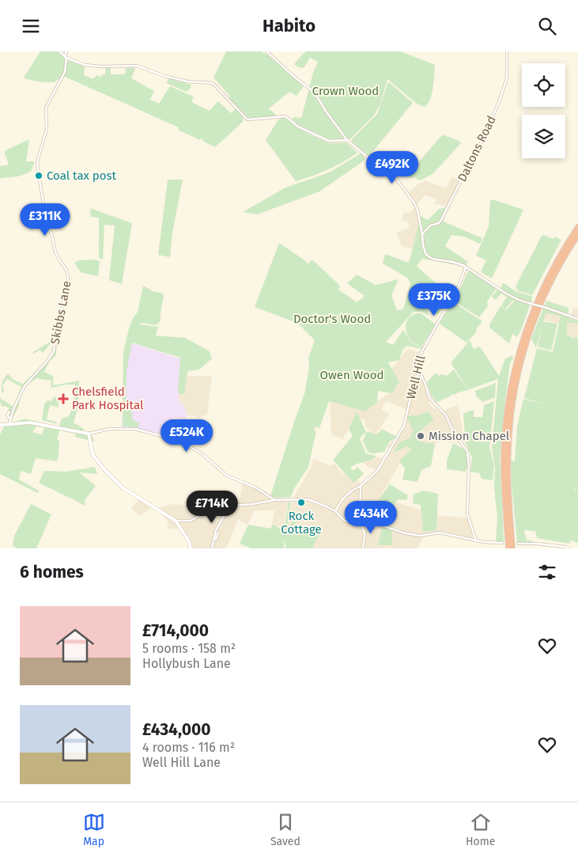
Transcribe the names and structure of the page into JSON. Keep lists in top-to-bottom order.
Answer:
{
  "streets": {
    "street": ["Daltons Road", "Skibbs Lane", "Well Hill"]
  },
  "parks": ["Crown Wood", "Doctor's Wood", "Owen Wood"],
  "places": {
    "other": ["Coal tax post", "Mission Chapel", "Rock Cottage"],
    "health": ["Chelsfield Park Hospital"]
  },
  "page": {
    "header": "Habito",
    "price": [
      "£492K",
      "£311K",
      "£375K",
      "£524K",
      "£714K",
      "£434K"
    ],
    "heading": "6 homes",
    "list": [
      {
        "name": "£714,000",
        "note": "5 rooms · 158 m² · Hollybush Lane"
      },
      {
        "name": "£434,000",
        "note": "4 rooms · 116 m² · Well Hill Lane"
      }
    ],
    "tabs": ["Map", "Saved", "Home"]
  }
}
